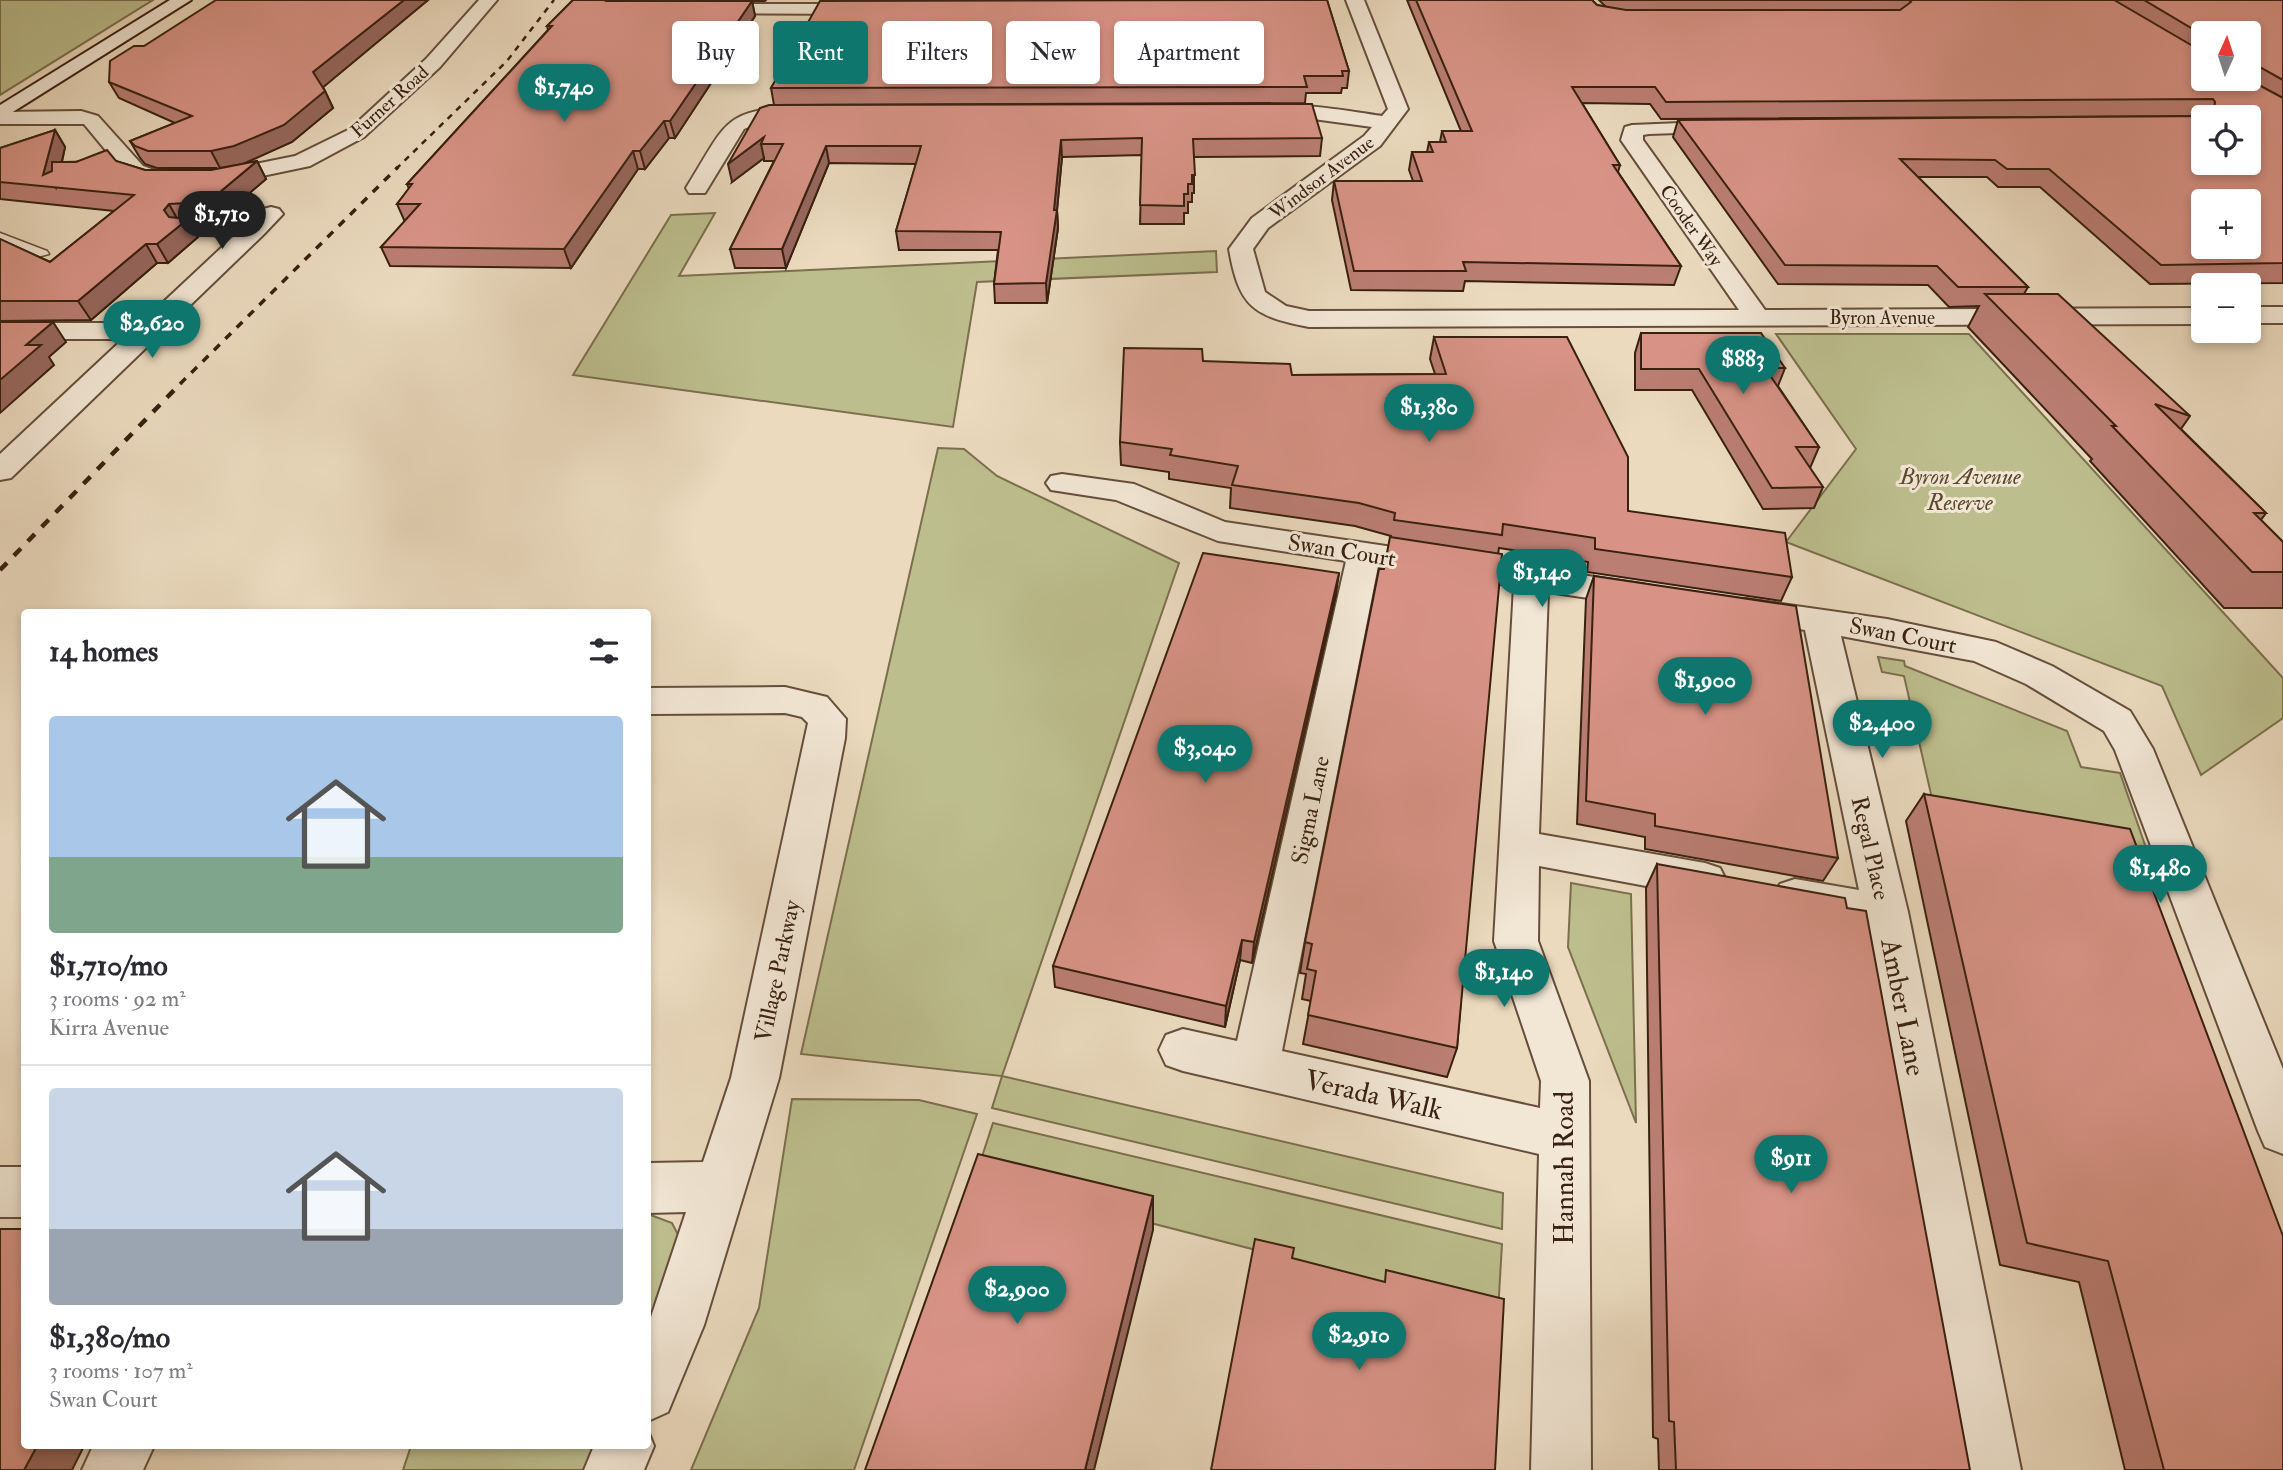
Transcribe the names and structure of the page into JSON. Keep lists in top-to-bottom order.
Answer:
{
  "streets": {
    "street": [
      "Furner Road",
      "Windsor Avenue",
      "Cooder Way",
      "Byron Avenue",
      "Swan Court",
      "Sigma Lane",
      "Regal Place",
      "Village Parkway",
      "Amber Lane",
      "Verada Walk",
      "Hannah Road"
    ]
  },
  "crossings": [
    ["Windsor Avenue", "Byron Avenue"],
    ["Cooder Way", "Byron Avenue"],
    ["Swan Court", "Sigma Lane"],
    ["Swan Court", "Regal Place"],
    ["Swan Court", "Hannah Road"],
    ["Sigma Lane", "Verada Walk"],
    ["Regal Place", "Amber Lane"],
    ["Amber Lane", "Hannah Road"],
    ["Verada Walk", "Hannah Road"]
  ],
  "parks": ["Byron Avenue Reserve"],
  "north": "top",
  "page": {
    "map_buttons": ["+", "−"],
    "chip": [
      "Buy",
      "Rent",
      "Filters",
      "New",
      "Apartment"
    ],
    "price": [
      "$1,740",
      "$1,710",
      "$2,620",
      "$883",
      "$1,380",
      "$1,140",
      "$1,900",
      "$2,400",
      "$3,040",
      "$1,480",
      "$1,140",
      "$911",
      "$2,900",
      "$2,910"
    ],
    "heading": "14 homes",
    "list": [
      {
        "name": "$1,710/mo",
        "note": "3 rooms · 92 m² · Kirra Avenue"
      },
      {
        "name": "$1,380/mo",
        "note": "3 rooms · 107 m² · Swan Court"
      }
    ]
  }
}
